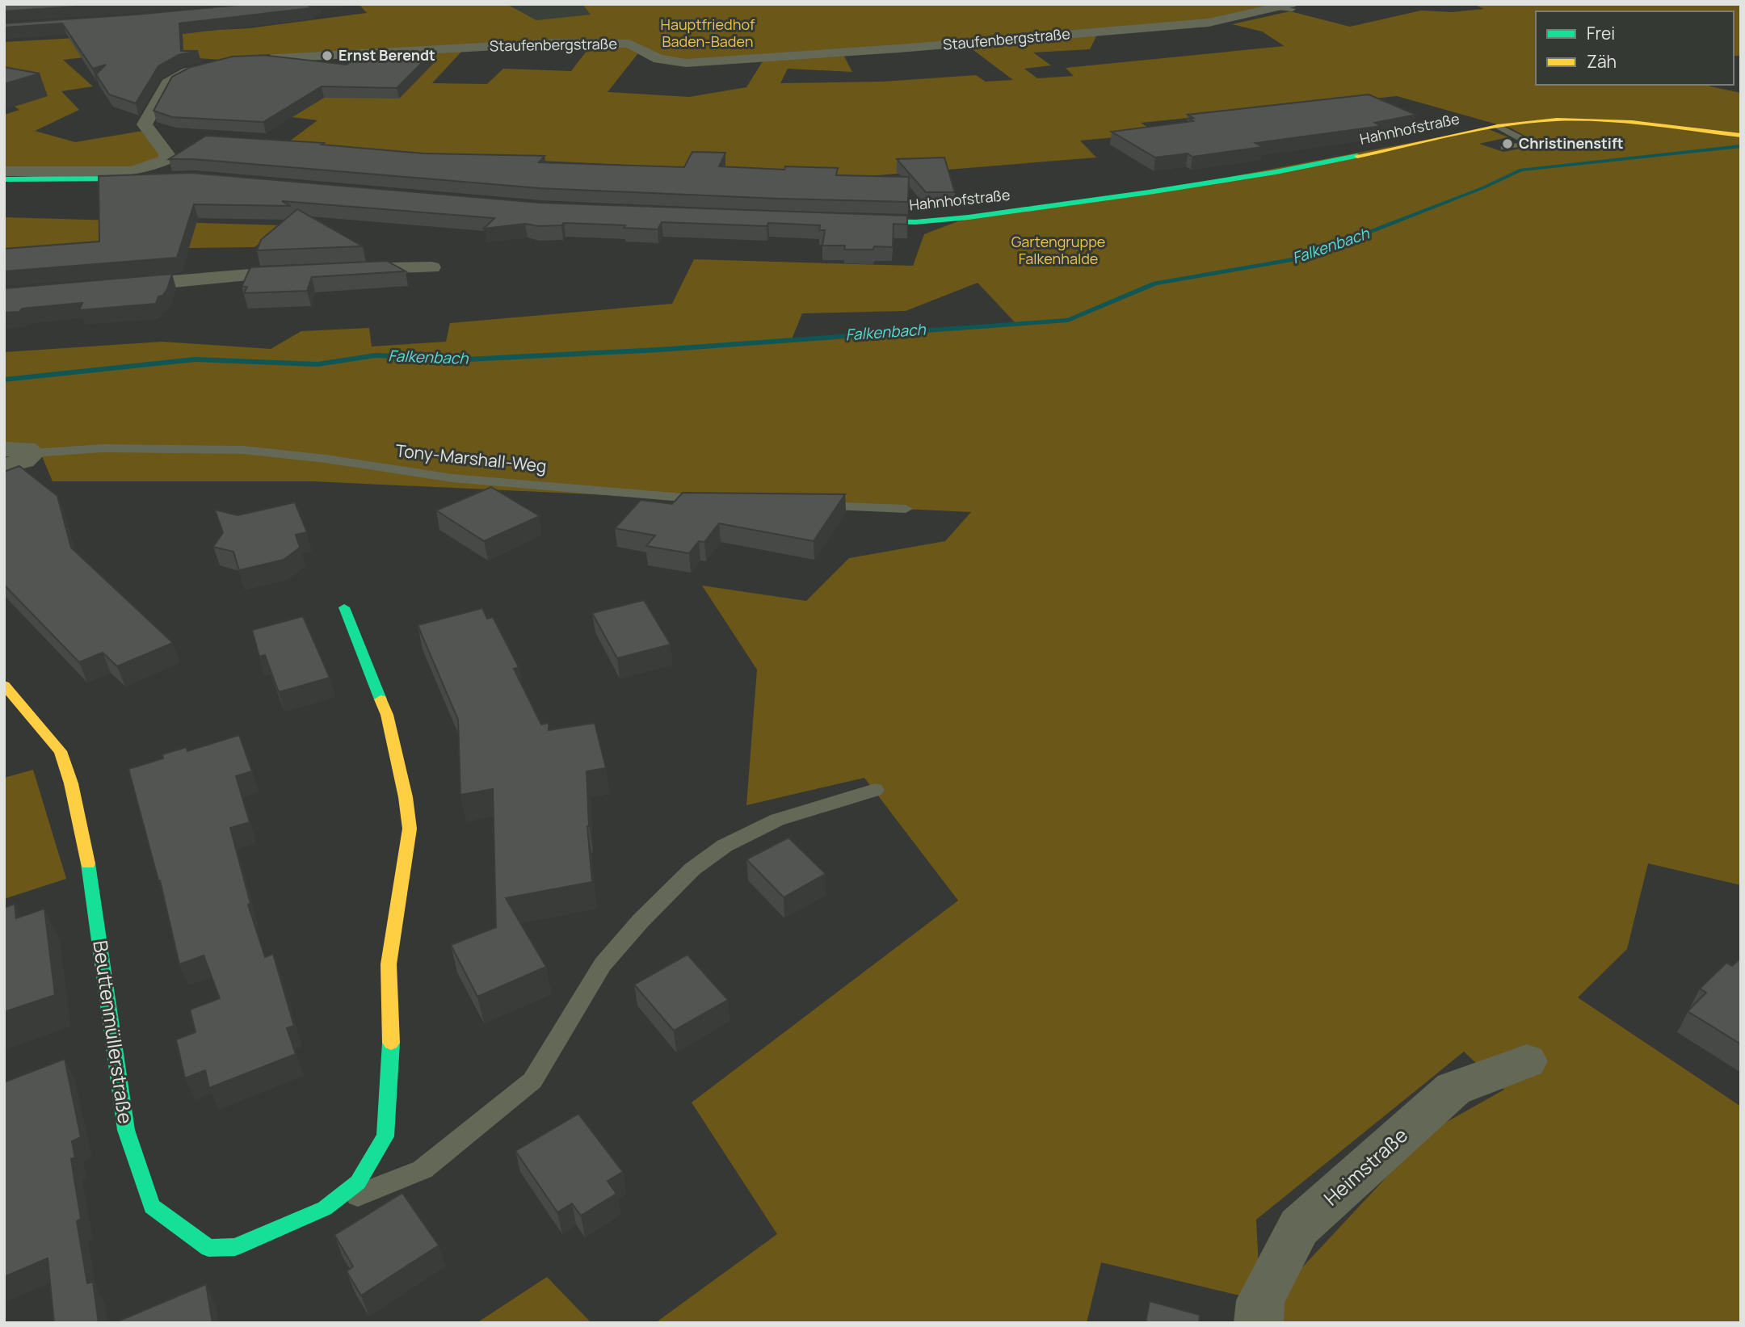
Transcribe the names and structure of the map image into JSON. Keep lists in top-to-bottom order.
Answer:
{
  "streets": {
    "street": [
      "Staufenbergstraße",
      "Hahnhofstraße",
      "Beuttenmüllerstraße",
      "Heimstraße"
    ],
    "lane": ["Tony-Marshall-Weg"]
  },
  "water": ["Falkenbach"],
  "parks": ["Hauptfriedhof Baden-Baden", "Gartengruppe Falkenhalde"],
  "places": ["Ernst Berendt", "Christinenstift"],
  "legend": ["Frei", "Zäh"]
}
